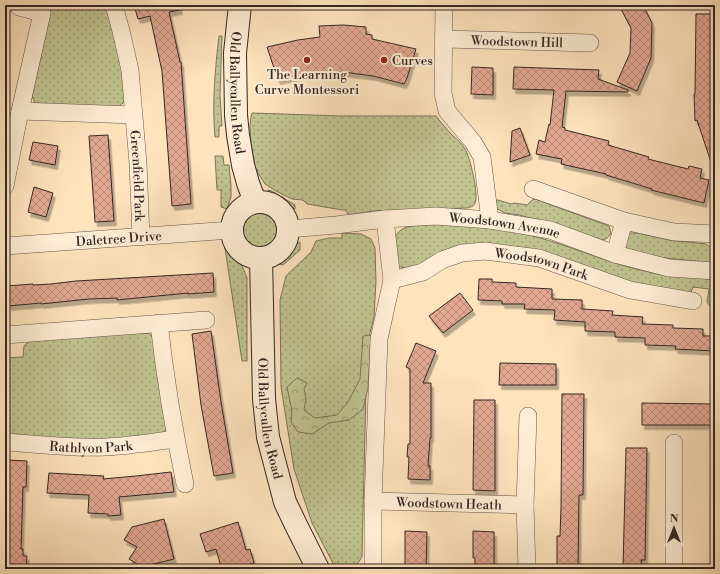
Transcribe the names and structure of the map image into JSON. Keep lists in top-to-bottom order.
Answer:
{
  "streets": {
    "street": [
      "Woodstown Hill",
      "Old Ballycullen Road",
      "Greenfield Park",
      "Woodstown Avenue",
      "Daletree Drive",
      "Woodstown Park",
      "Rathlyon Park",
      "Woodstown Heath"
    ]
  },
  "crossings": [
    ["Old Ballycullen Road", "Woodstown Avenue"],
    ["Old Ballycullen Road", "Daletree Drive"],
    ["Greenfield Park", "Daletree Drive"],
    ["Woodstown Avenue", "Daletree Drive"]
  ],
  "places": ["The Learning Curve Montessori", "Curves"],
  "north": "top"
}
